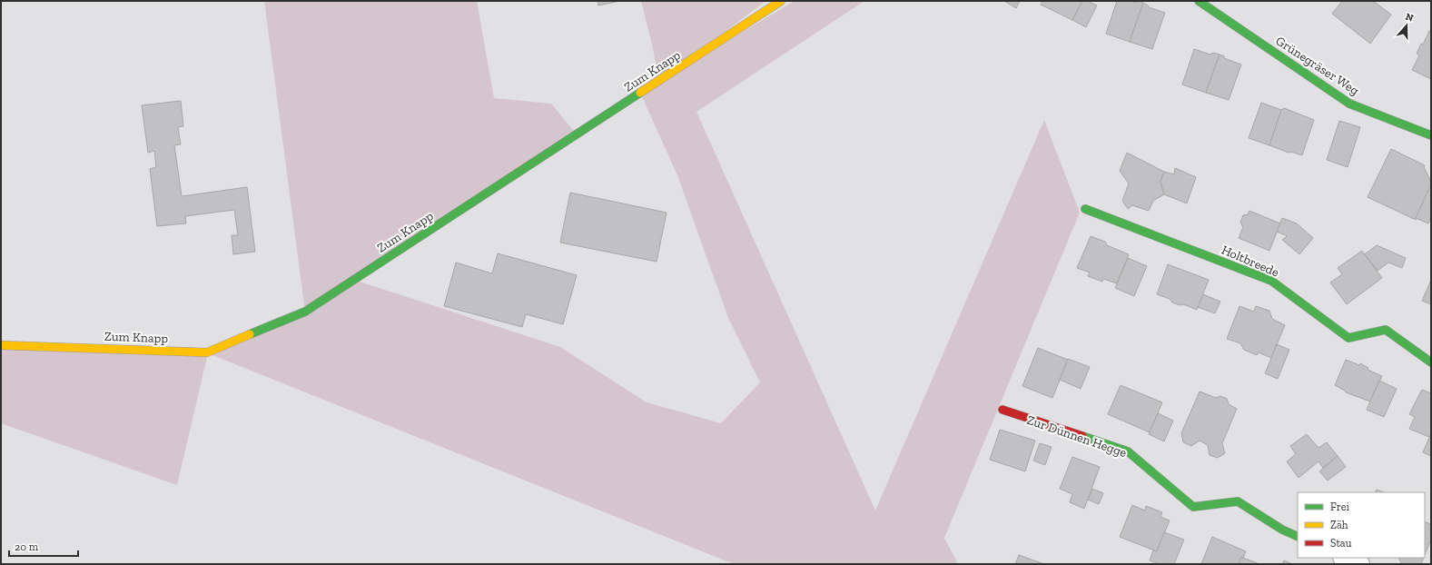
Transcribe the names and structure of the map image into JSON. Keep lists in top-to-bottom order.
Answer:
{
  "streets": {
    "street": [
      "Grünegräser Weg",
      "Zum Knapp",
      "Holtbreede",
      "Zur Dünnen Hegge"
    ]
  },
  "legend": ["Frei", "Zäh", "Stau"],
  "scale_bar": "20 m",
  "north": "top"
}
